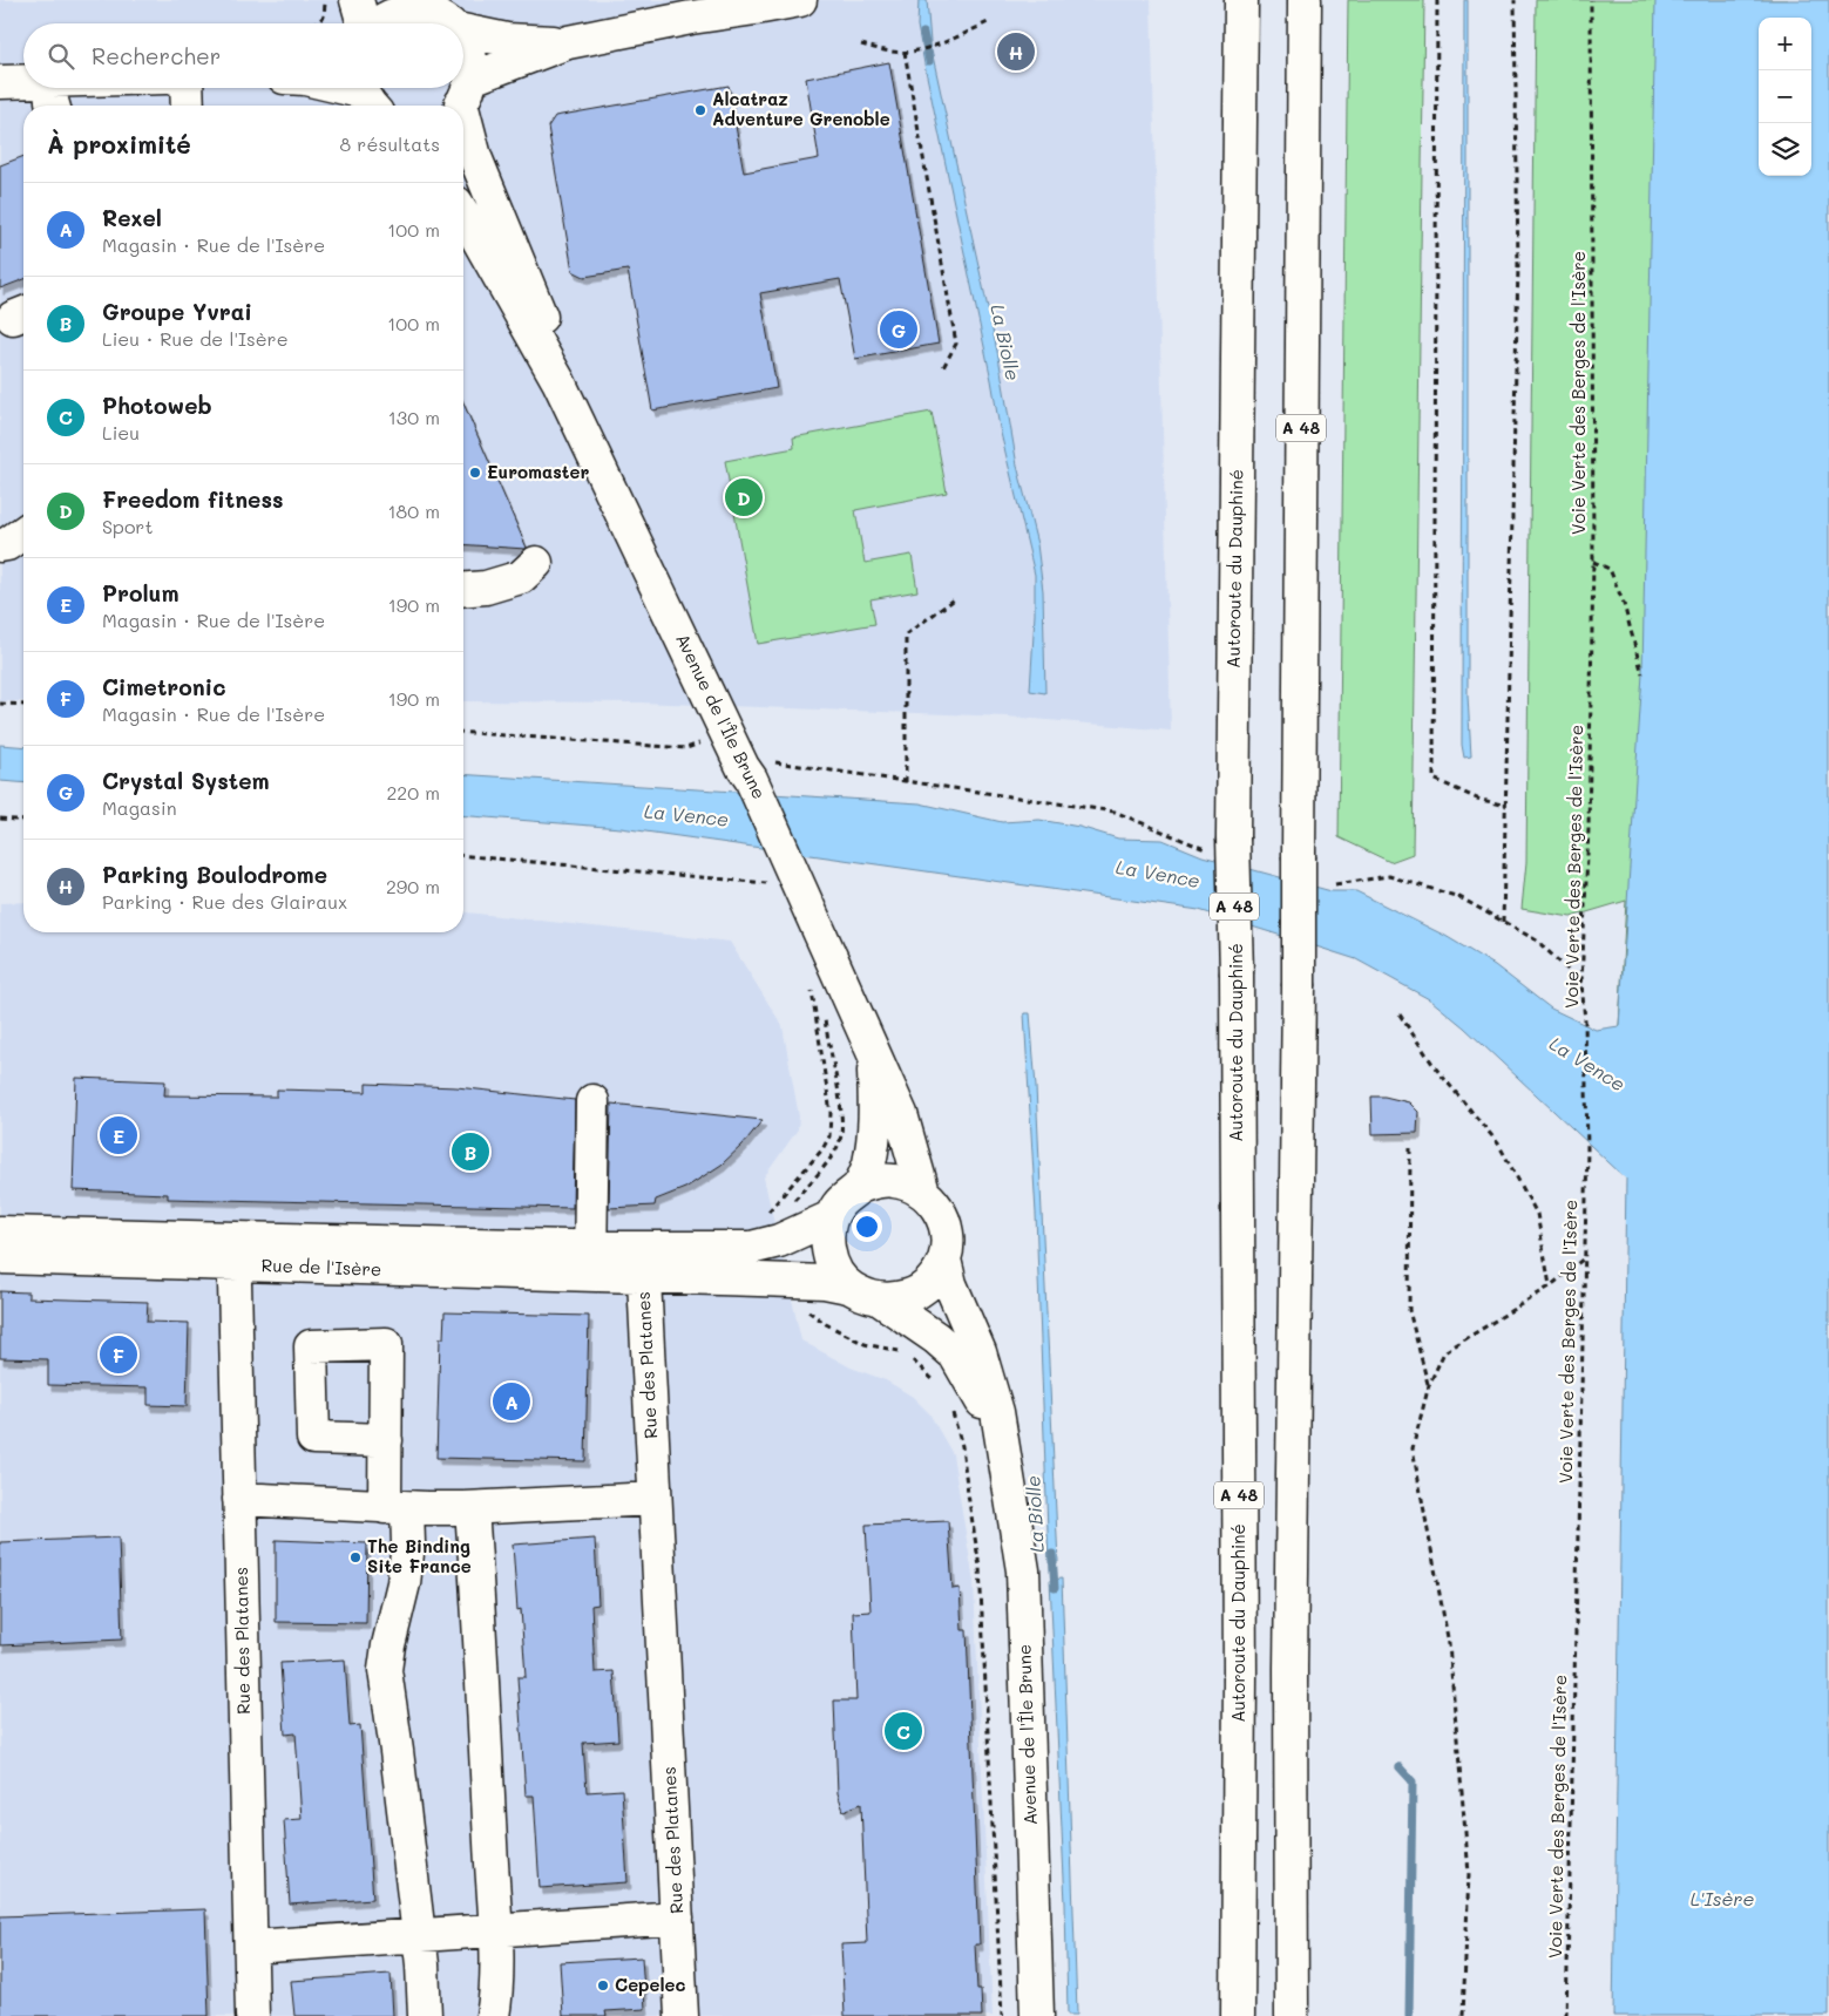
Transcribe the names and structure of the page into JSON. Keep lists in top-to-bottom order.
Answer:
{
  "streets": {
    "main road": [
      "A 48",
      "Autoroute du Dauphiné",
      "Avenue de l'Île Brune",
      "Rue de l'Isère",
      "Rue des Platanes"
    ],
    "path": ["Voie Verte des Berges de l'Isère"]
  },
  "crossings": [
    ["Avenue de l'Île Brune", "Rue de l'Isère"],
    ["Rue de l'Isère", "Rue des Platanes"]
  ],
  "water": ["La Biolle", "La Vence", "L'Isère"],
  "places": [
    "Alcatraz Adventure Grenoble",
    "Euromaster",
    "The Binding Site France",
    "Cepelec"
  ],
  "page": {
    "map_buttons": ["+", "−"],
    "search": "Rechercher",
    "pins": [
      "H",
      "G",
      "D",
      "E",
      "B",
      "F",
      "A",
      "C"
    ],
    "heading": ["À proximité", "8 résultats"],
    "list": [
      {
        "mark": "A",
        "name": "Rexel",
        "note": "Magasin · Rue de l'Isère",
        "value": "100 m"
      },
      {
        "mark": "B",
        "name": "Groupe Yvrai",
        "note": "Lieu · Rue de l'Isère",
        "value": "100 m"
      },
      {
        "mark": "C",
        "name": "Photoweb",
        "note": "Lieu",
        "value": "130 m"
      },
      {
        "mark": "D",
        "name": "Freedom fitness",
        "note": "Sport",
        "value": "180 m"
      },
      {
        "mark": "E",
        "name": "Prolum",
        "note": "Magasin · Rue de l'Isère",
        "value": "190 m"
      },
      {
        "mark": "F",
        "name": "Cimetronic",
        "note": "Magasin · Rue de l'Isère",
        "value": "190 m"
      },
      {
        "mark": "G",
        "name": "Crystal System",
        "note": "Magasin",
        "value": "220 m"
      },
      {
        "mark": "H",
        "name": "Parking Boulodrome",
        "note": "Parking · Rue des Glairaux",
        "value": "290 m"
      }
    ]
  }
}
